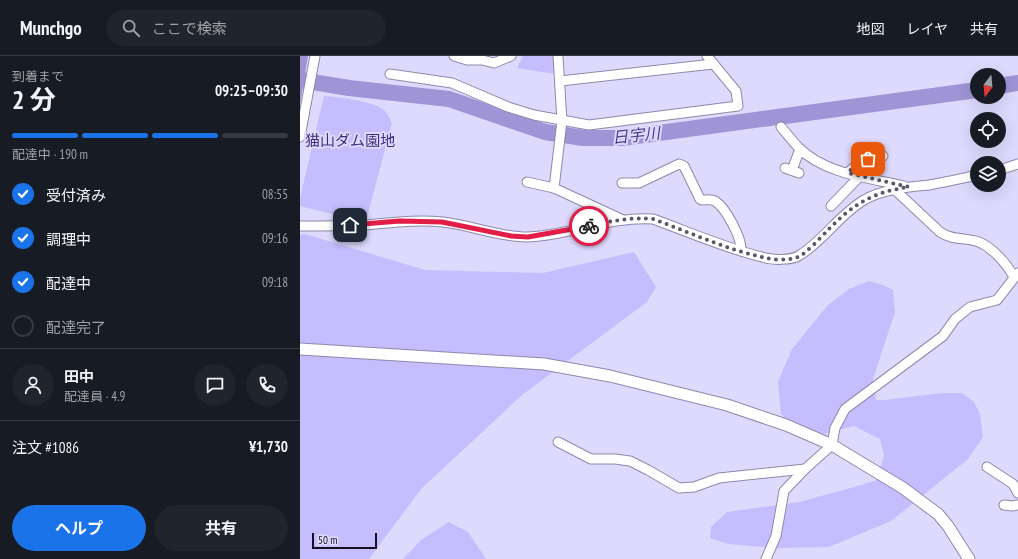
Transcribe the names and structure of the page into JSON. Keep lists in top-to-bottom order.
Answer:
{
  "water": ["日宇川"],
  "parks": ["猫山ダム園地"],
  "scale_bar": "50 m",
  "north": "bottom",
  "page": {
    "header": "Munchgo",
    "search": "ここで検索",
    "nav": ["地図", "レイヤ", "共有"],
    "heading": ["2 分", "到着まで", "09:25–09:30"],
    "panel": [
      "田中",
      "配達員 · 4.9",
      "注文 #1086",
      "¥1,730"
    ],
    "bar": "配達中 · 190 m",
    "list": [
      ["受付済み", "08:55"],
      ["調理中", "09:16"],
      ["配達中", "09:18"],
      "配達完了"
    ],
    "buttons": ["ヘルプ", "共有"],
    "scale": "50 m"
  }
}
